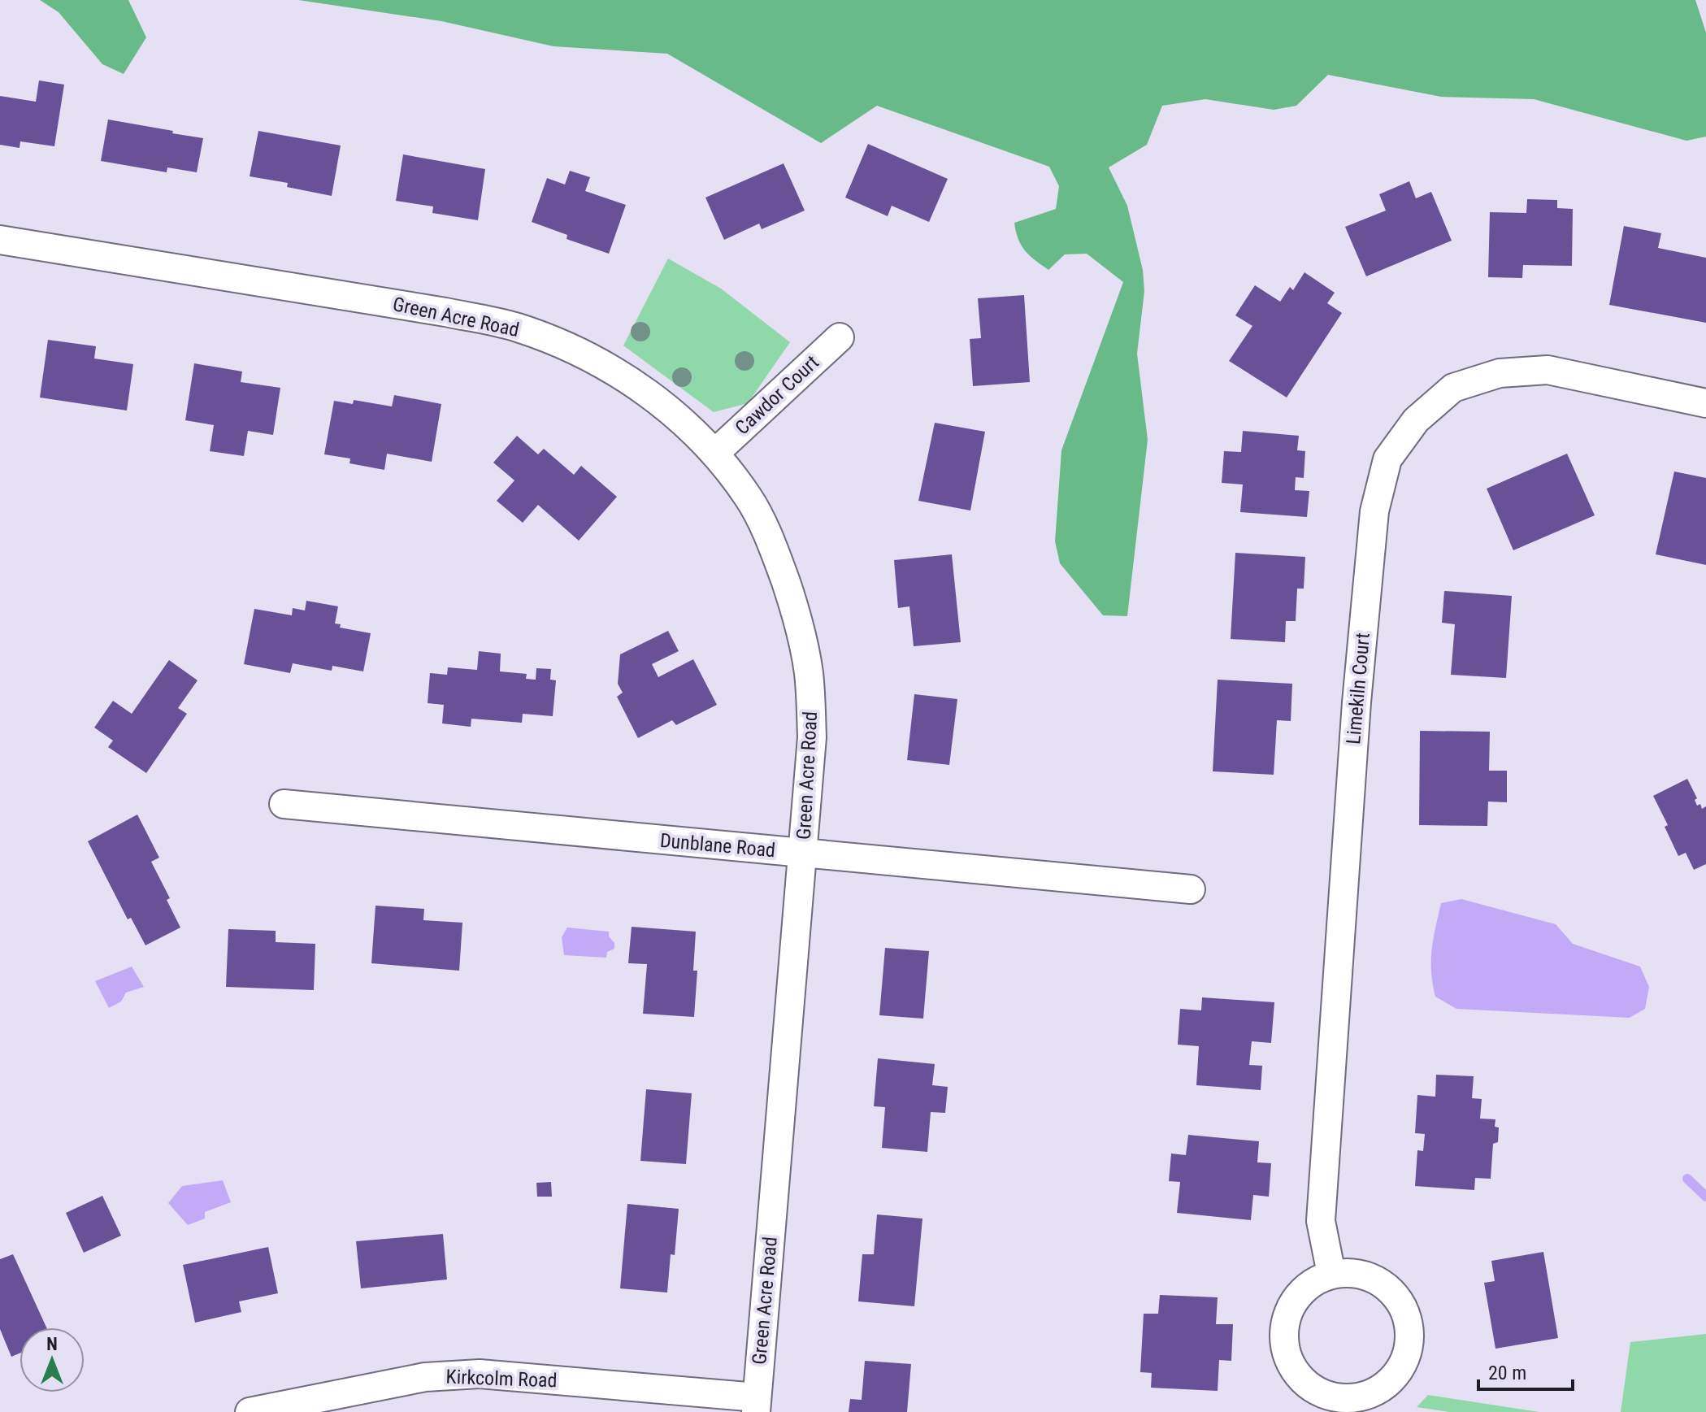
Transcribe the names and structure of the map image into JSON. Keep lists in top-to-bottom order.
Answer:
{
  "streets": {
    "street": [
      "Green Acre Road",
      "Cawdor Court",
      "Limekiln Court",
      "Dunblane Road",
      "Kirkcolm Road"
    ]
  },
  "crossings": [
    ["Green Acre Road", "Cawdor Court"],
    ["Green Acre Road", "Dunblane Road"],
    ["Green Acre Road", "Kirkcolm Road"]
  ],
  "scale_bar": "20 m",
  "north": "top"
}
